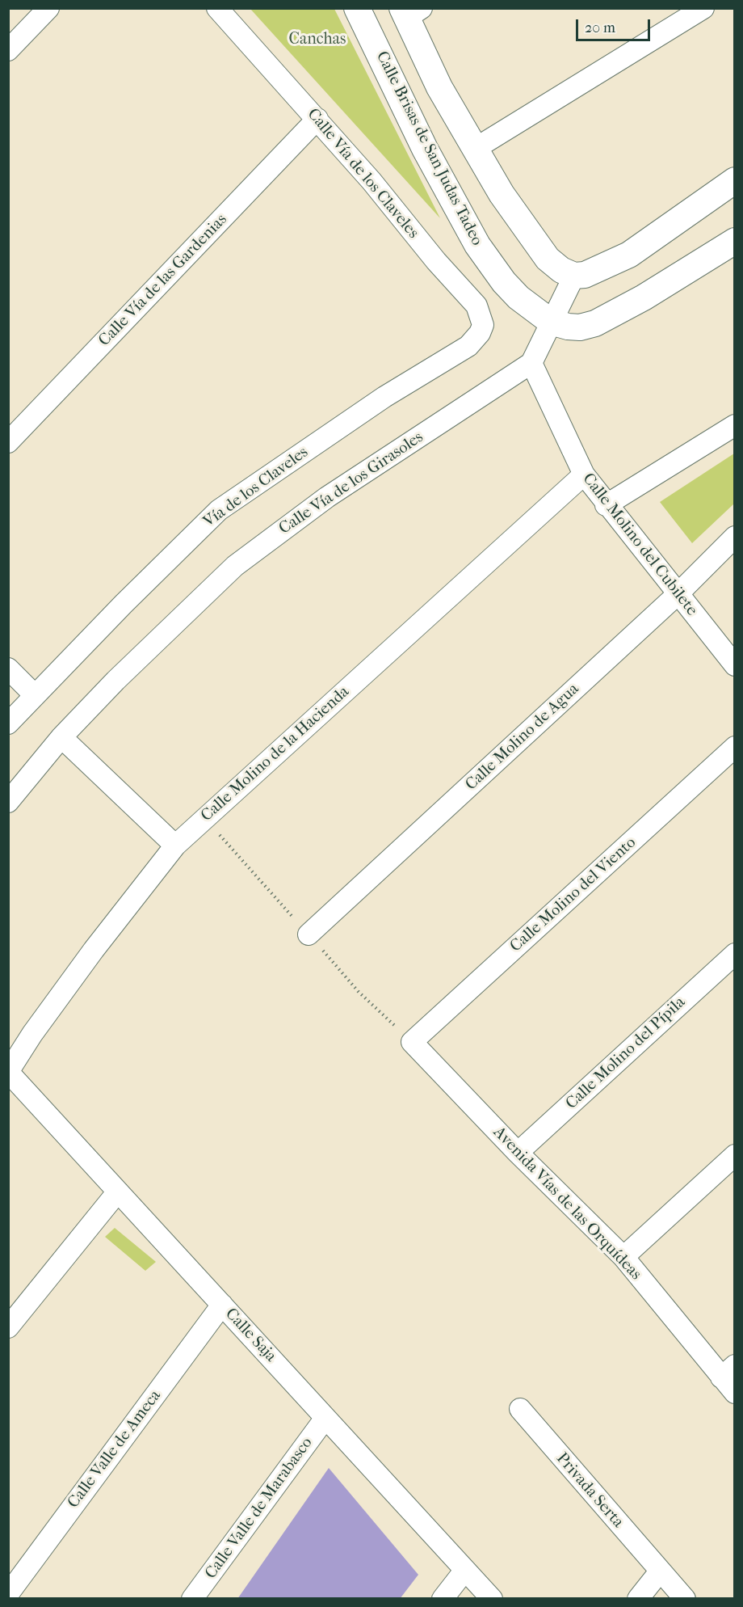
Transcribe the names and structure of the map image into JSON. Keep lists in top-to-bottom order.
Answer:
{
  "streets": {
    "street": [
      "Calle Brisas de San Judas Tadeo",
      "Calle Vía de los Claveles",
      "Calle Vía de las Gardenias",
      "Calle Vía de los Girasoles",
      "Vía de los Claveles",
      "Calle Molino del Cubilete",
      "Calle Molino de Agua",
      "Calle Molino de la Hacienda",
      "Calle Molino del Viento",
      "Calle Molino del Pípila",
      "Avenida Vías de las Orquídeas",
      "Calle Saja",
      "Calle Valle de Ameca",
      "Privada Serta",
      "Calle Valle de Marabasco"
    ]
  },
  "crossings": [
    ["Calle Vía de los Claveles", "Calle Vía de las Gardenias"],
    ["Calle Vía de los Claveles", "Vía de los Claveles"],
    ["Calle Vía de los Girasoles", "Calle Molino del Cubilete"],
    ["Calle Molino del Cubilete", "Calle Molino de Agua"],
    ["Calle Molino del Cubilete", "Calle Molino de la Hacienda"],
    ["Calle Molino de la Hacienda", "Calle Saja"],
    ["Calle Molino del Viento", "Avenida Vías de las Orquídeas"],
    ["Calle Molino del Pípila", "Avenida Vías de las Orquídeas"],
    ["Calle Saja", "Calle Valle de Ameca"],
    ["Calle Saja", "Calle Valle de Marabasco"]
  ],
  "parks": ["Canchas"],
  "scale_bar": "20 m"
}
